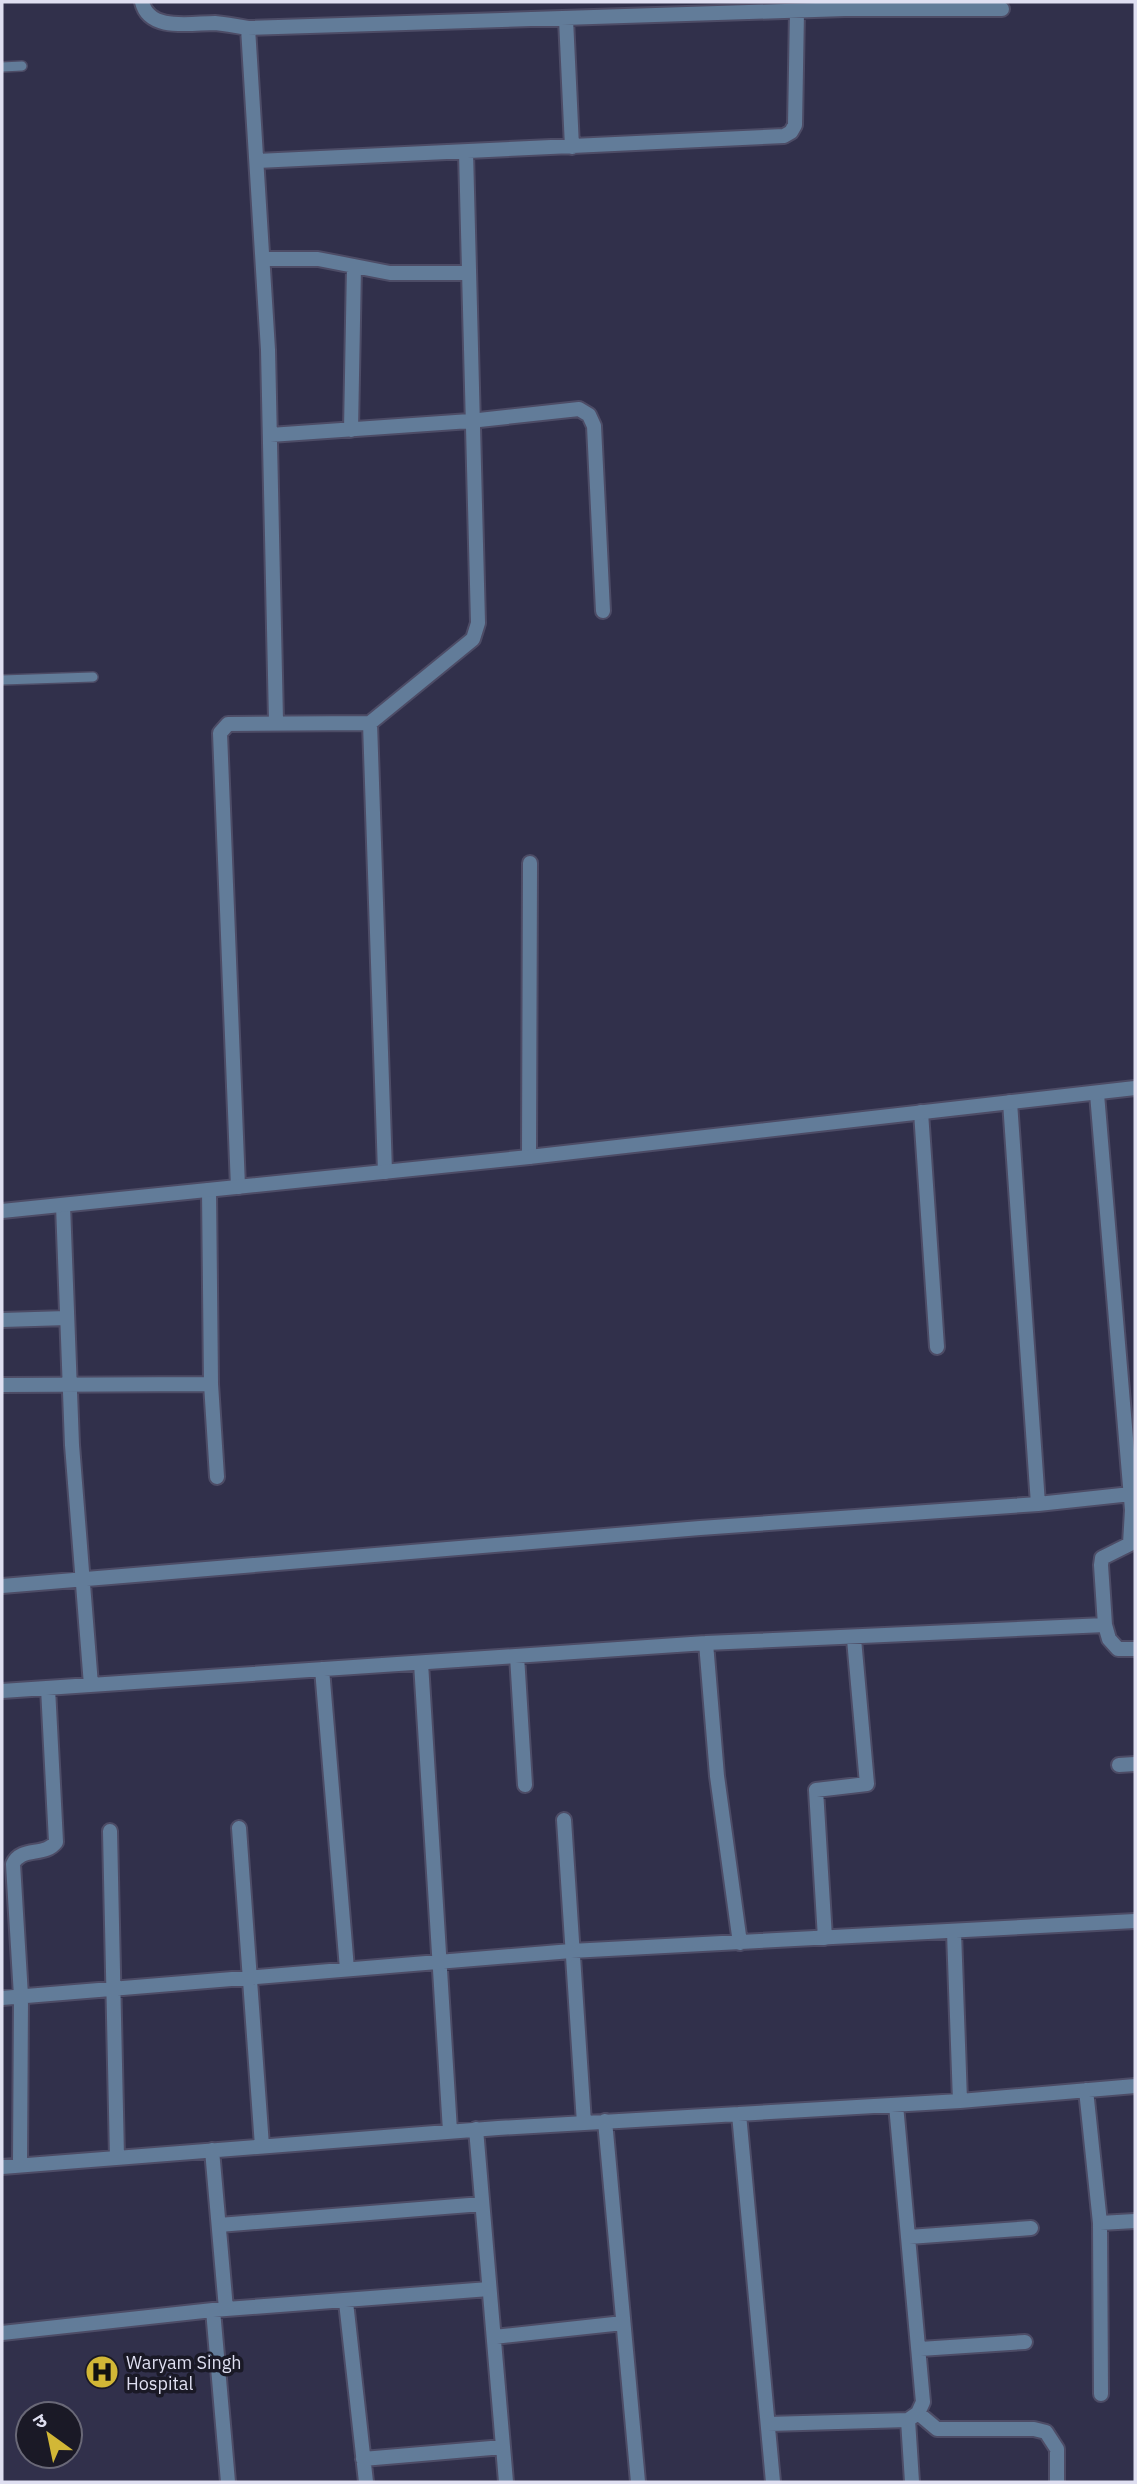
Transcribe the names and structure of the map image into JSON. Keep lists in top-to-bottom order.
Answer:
{
  "places": {
    "hospital": ["Waryam Singh Hospital"]
  },
  "north": "top left"
}
